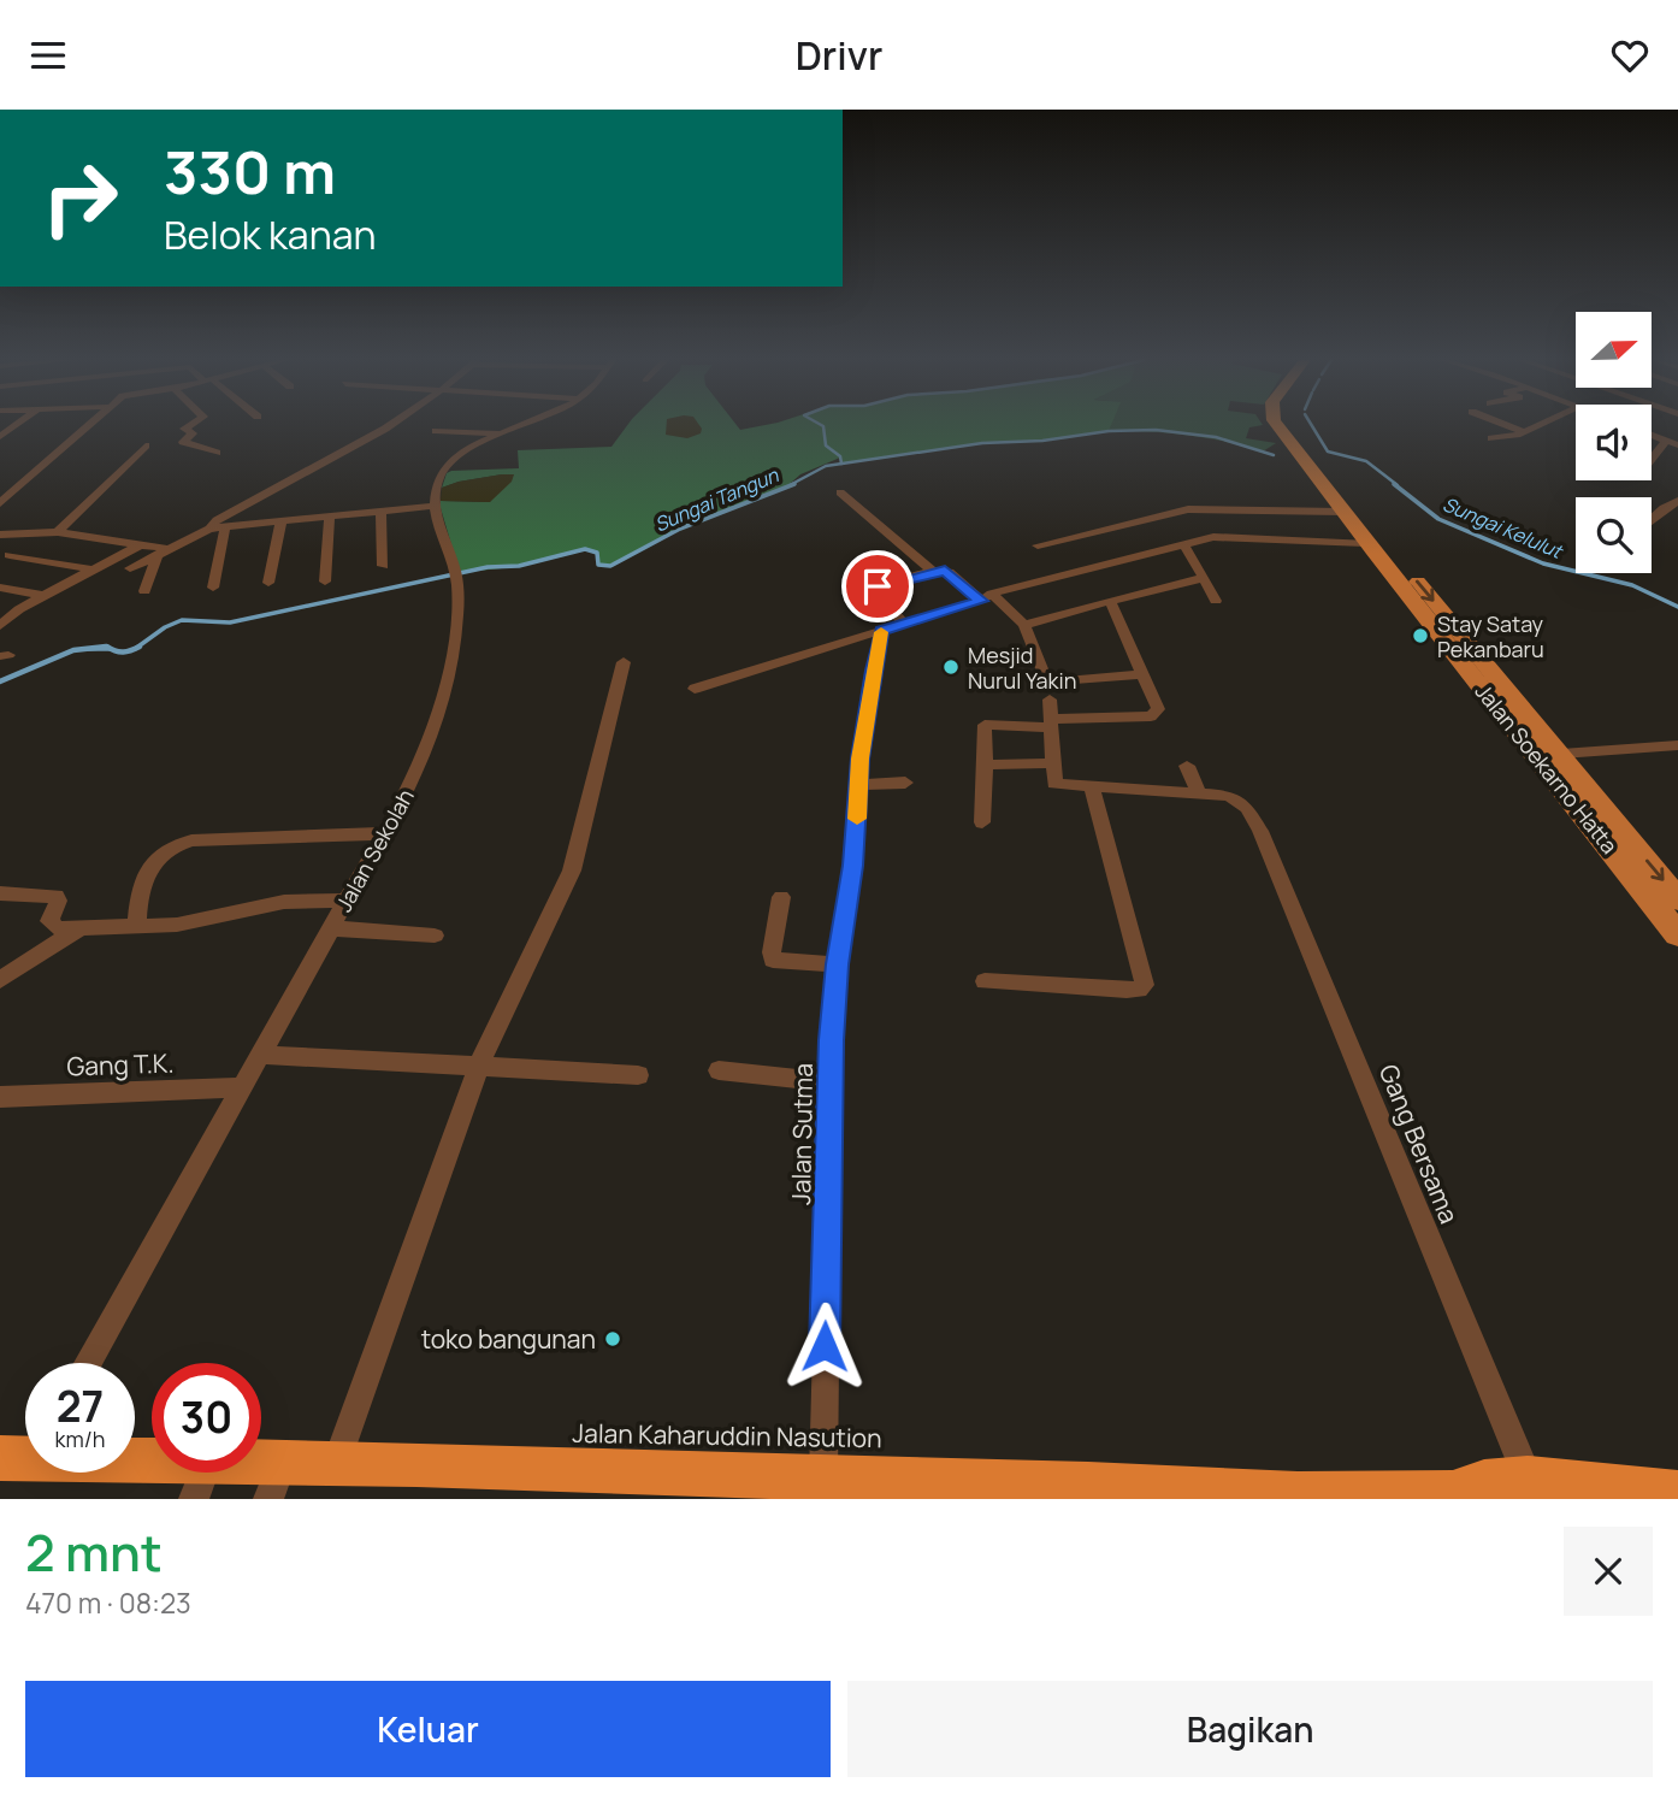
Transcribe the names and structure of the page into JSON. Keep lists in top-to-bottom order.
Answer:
{
  "streets": {
    "highway": ["Jalan Kaharuddin Nasution"],
    "main road": ["Jalan Soekarno Hatta"],
    "street": [
      "Jalan Sekolah",
      "Gang T.K.",
      "Jalan Sutma",
      "Gang Bersama"
    ]
  },
  "crossings": [
    ["Jalan Sekolah", "Gang T.K."],
    ["Jalan Sutma", "Jalan Kaharuddin Nasution"],
    ["Gang Bersama", "Jalan Kaharuddin Nasution"]
  ],
  "water": ["Sungai Tangun", "Sungai Kelulut"],
  "places": ["Stay Satay Pekanbaru", "Mesjid Nurul Yakin", "toko bangunan"],
  "north": "right",
  "page": {
    "header": "Drivr",
    "turn": ["330 m", "Belok kanan"],
    "speed": "27 km/h",
    "limit": "30",
    "heading": ["2 mnt", "470 m · 08:23"],
    "buttons": ["Keluar", "Bagikan"]
  }
}
